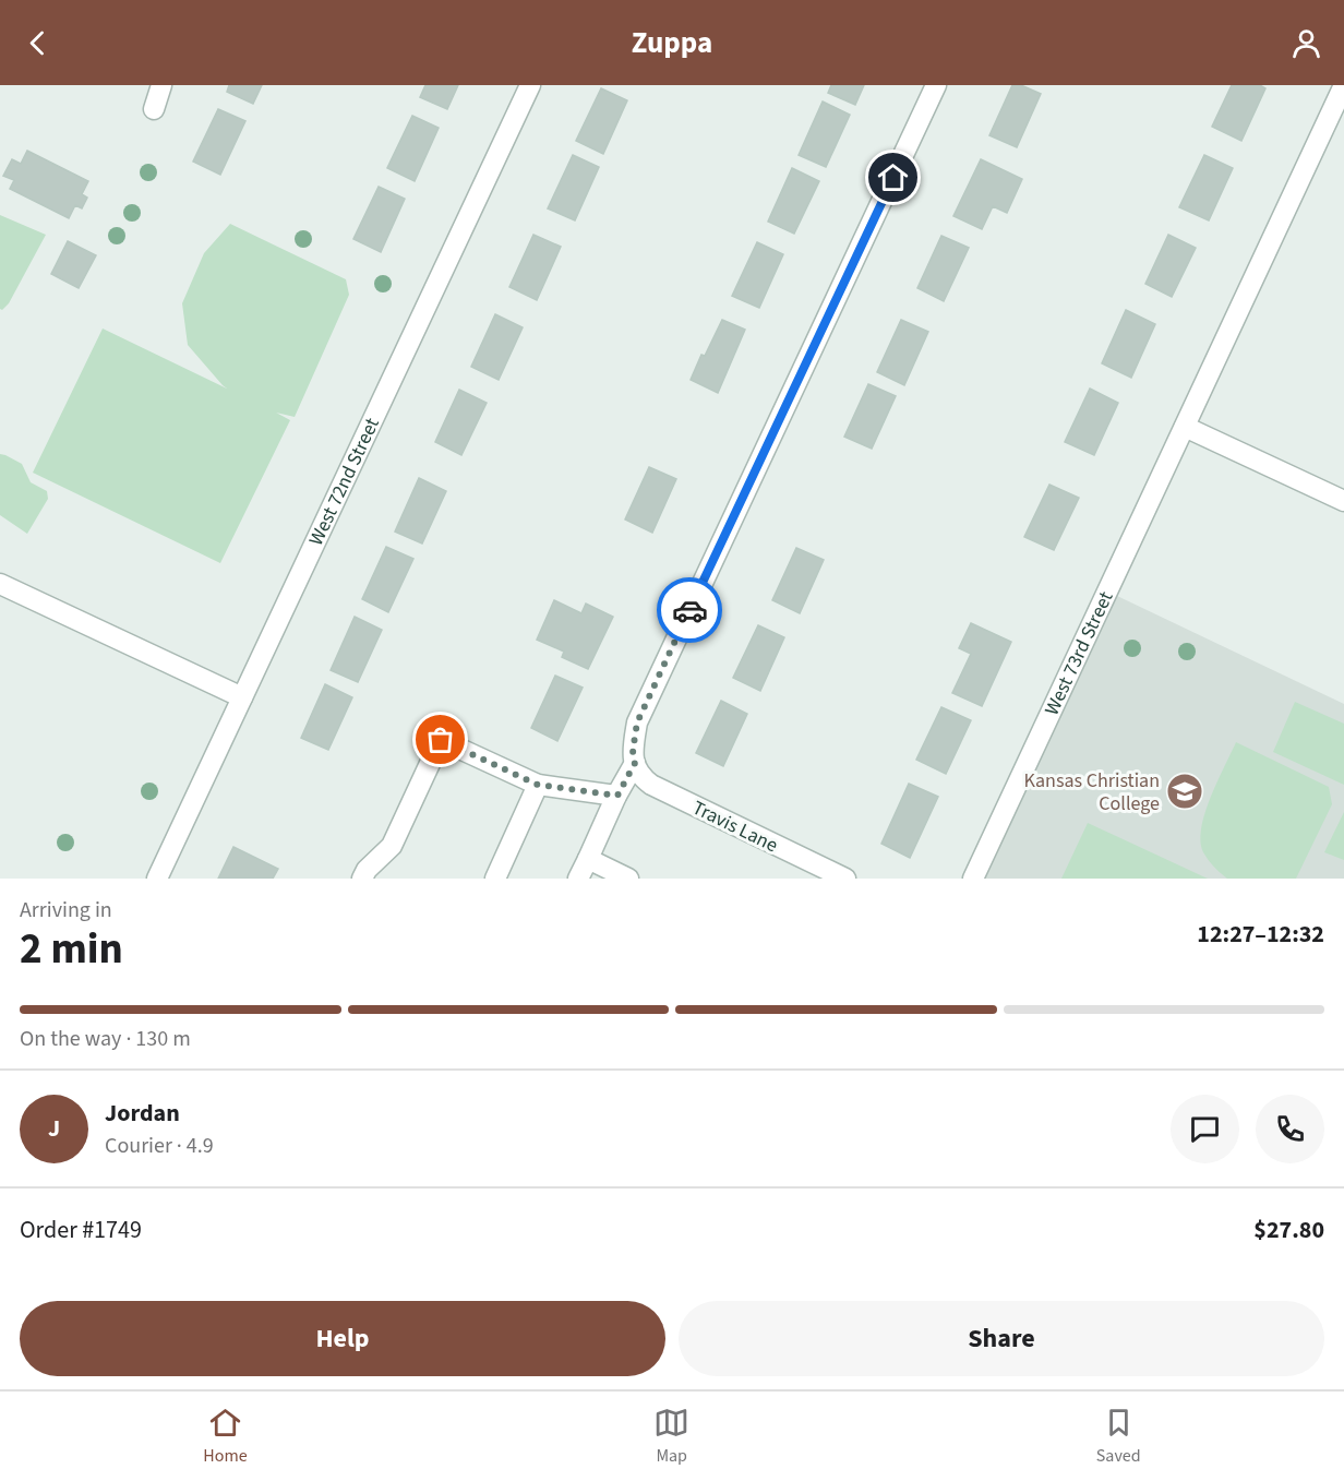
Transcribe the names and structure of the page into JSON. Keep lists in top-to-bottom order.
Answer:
{
  "streets": {
    "street": ["West 72nd Street", "West 73rd Street", "Travis Lane"]
  },
  "places": {
    "school or university": ["Kansas Christian College"]
  },
  "page": {
    "header": "Zuppa",
    "heading": ["2 min", "Arriving in", "12:27–12:32"],
    "panel": [
      "Jordan",
      "Courier · 4.9",
      "Order #1749",
      "$27.80"
    ],
    "bar": "On the way · 130 m",
    "round": "J",
    "buttons": ["Help", "Share"],
    "tabs": ["Home", "Map", "Saved"]
  }
}
